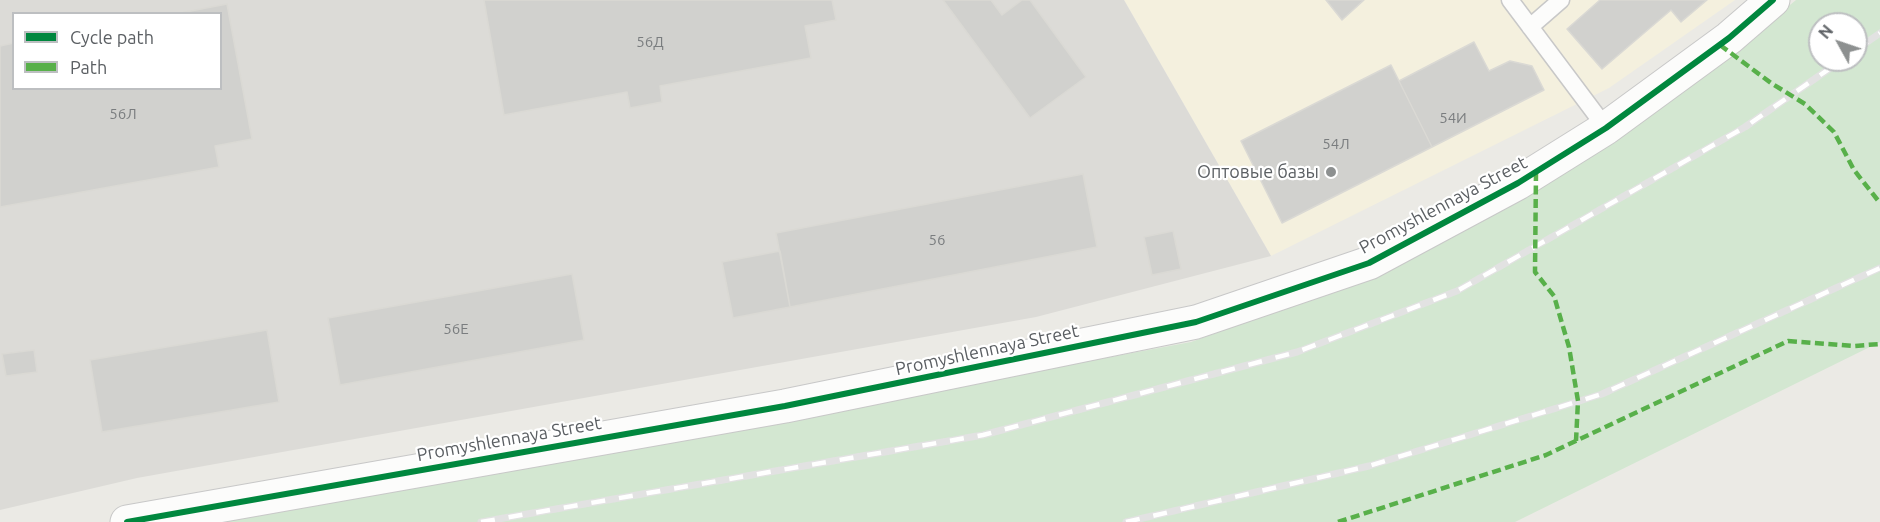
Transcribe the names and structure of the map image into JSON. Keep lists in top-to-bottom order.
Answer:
{
  "streets": {
    "street": ["Promyshlennaya Street"]
  },
  "places": ["Оптовые базы"],
  "house_numbers": [
    "56Д",
    "56Л",
    "54И",
    "54Л",
    "56",
    "56Е"
  ],
  "legend": ["Cycle path", "Path"],
  "north": "top left"
}
